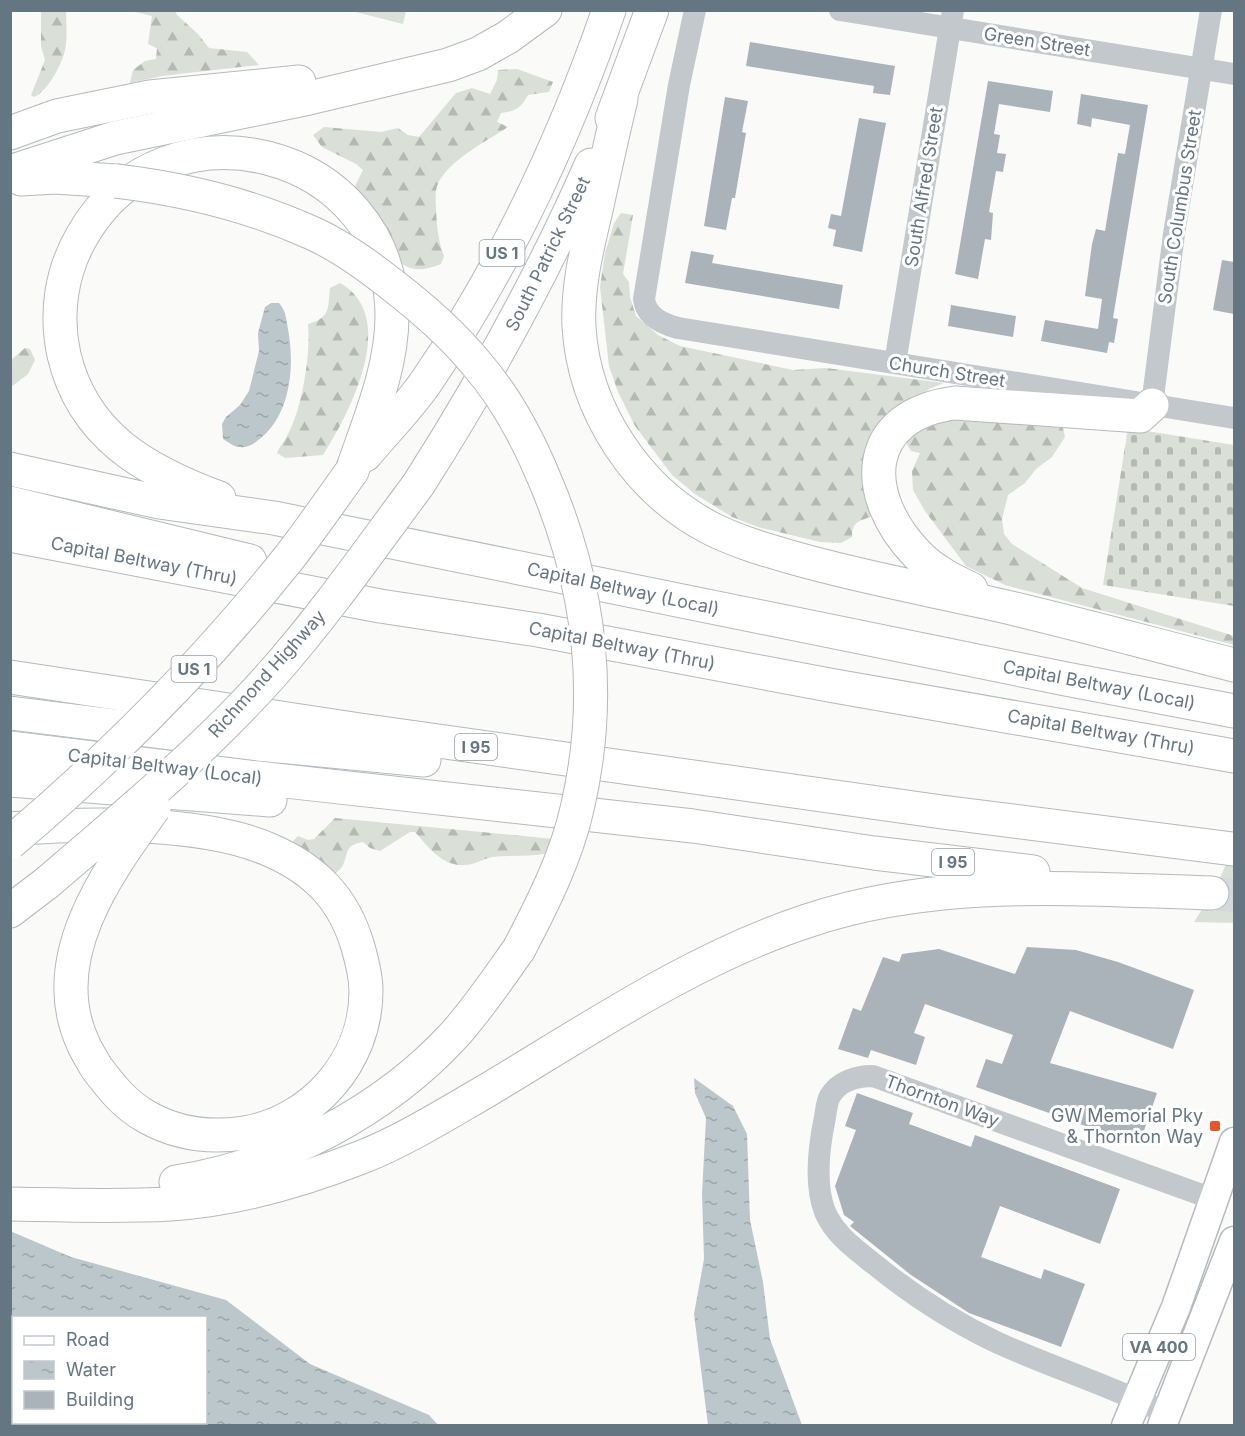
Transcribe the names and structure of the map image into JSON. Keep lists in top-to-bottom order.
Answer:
{
  "streets": {
    "highway": [
      "US 1",
      "South Patrick Street",
      "Capital Beltway (Thru)",
      "Capital Beltway (Local)",
      "Richmond Highway",
      "I 95"
    ],
    "main road": ["VA 400"],
    "street": [
      "Green Street",
      "South Alfred Street",
      "South Columbus Street",
      "Church Street",
      "Thornton Way"
    ]
  },
  "crossings": [
    ["Green Street", "South Alfred Street"],
    ["Green Street", "South Columbus Street"],
    ["South Alfred Street", "Church Street"],
    ["South Columbus Street", "Church Street"],
    ["South Patrick Street", "Richmond Highway"],
    ["Thornton Way", "VA 400"]
  ],
  "places": {
    "transit": ["GW Memorial Pky & Thornton Way"]
  },
  "legend": ["Road", "Water", "Building"]
}
